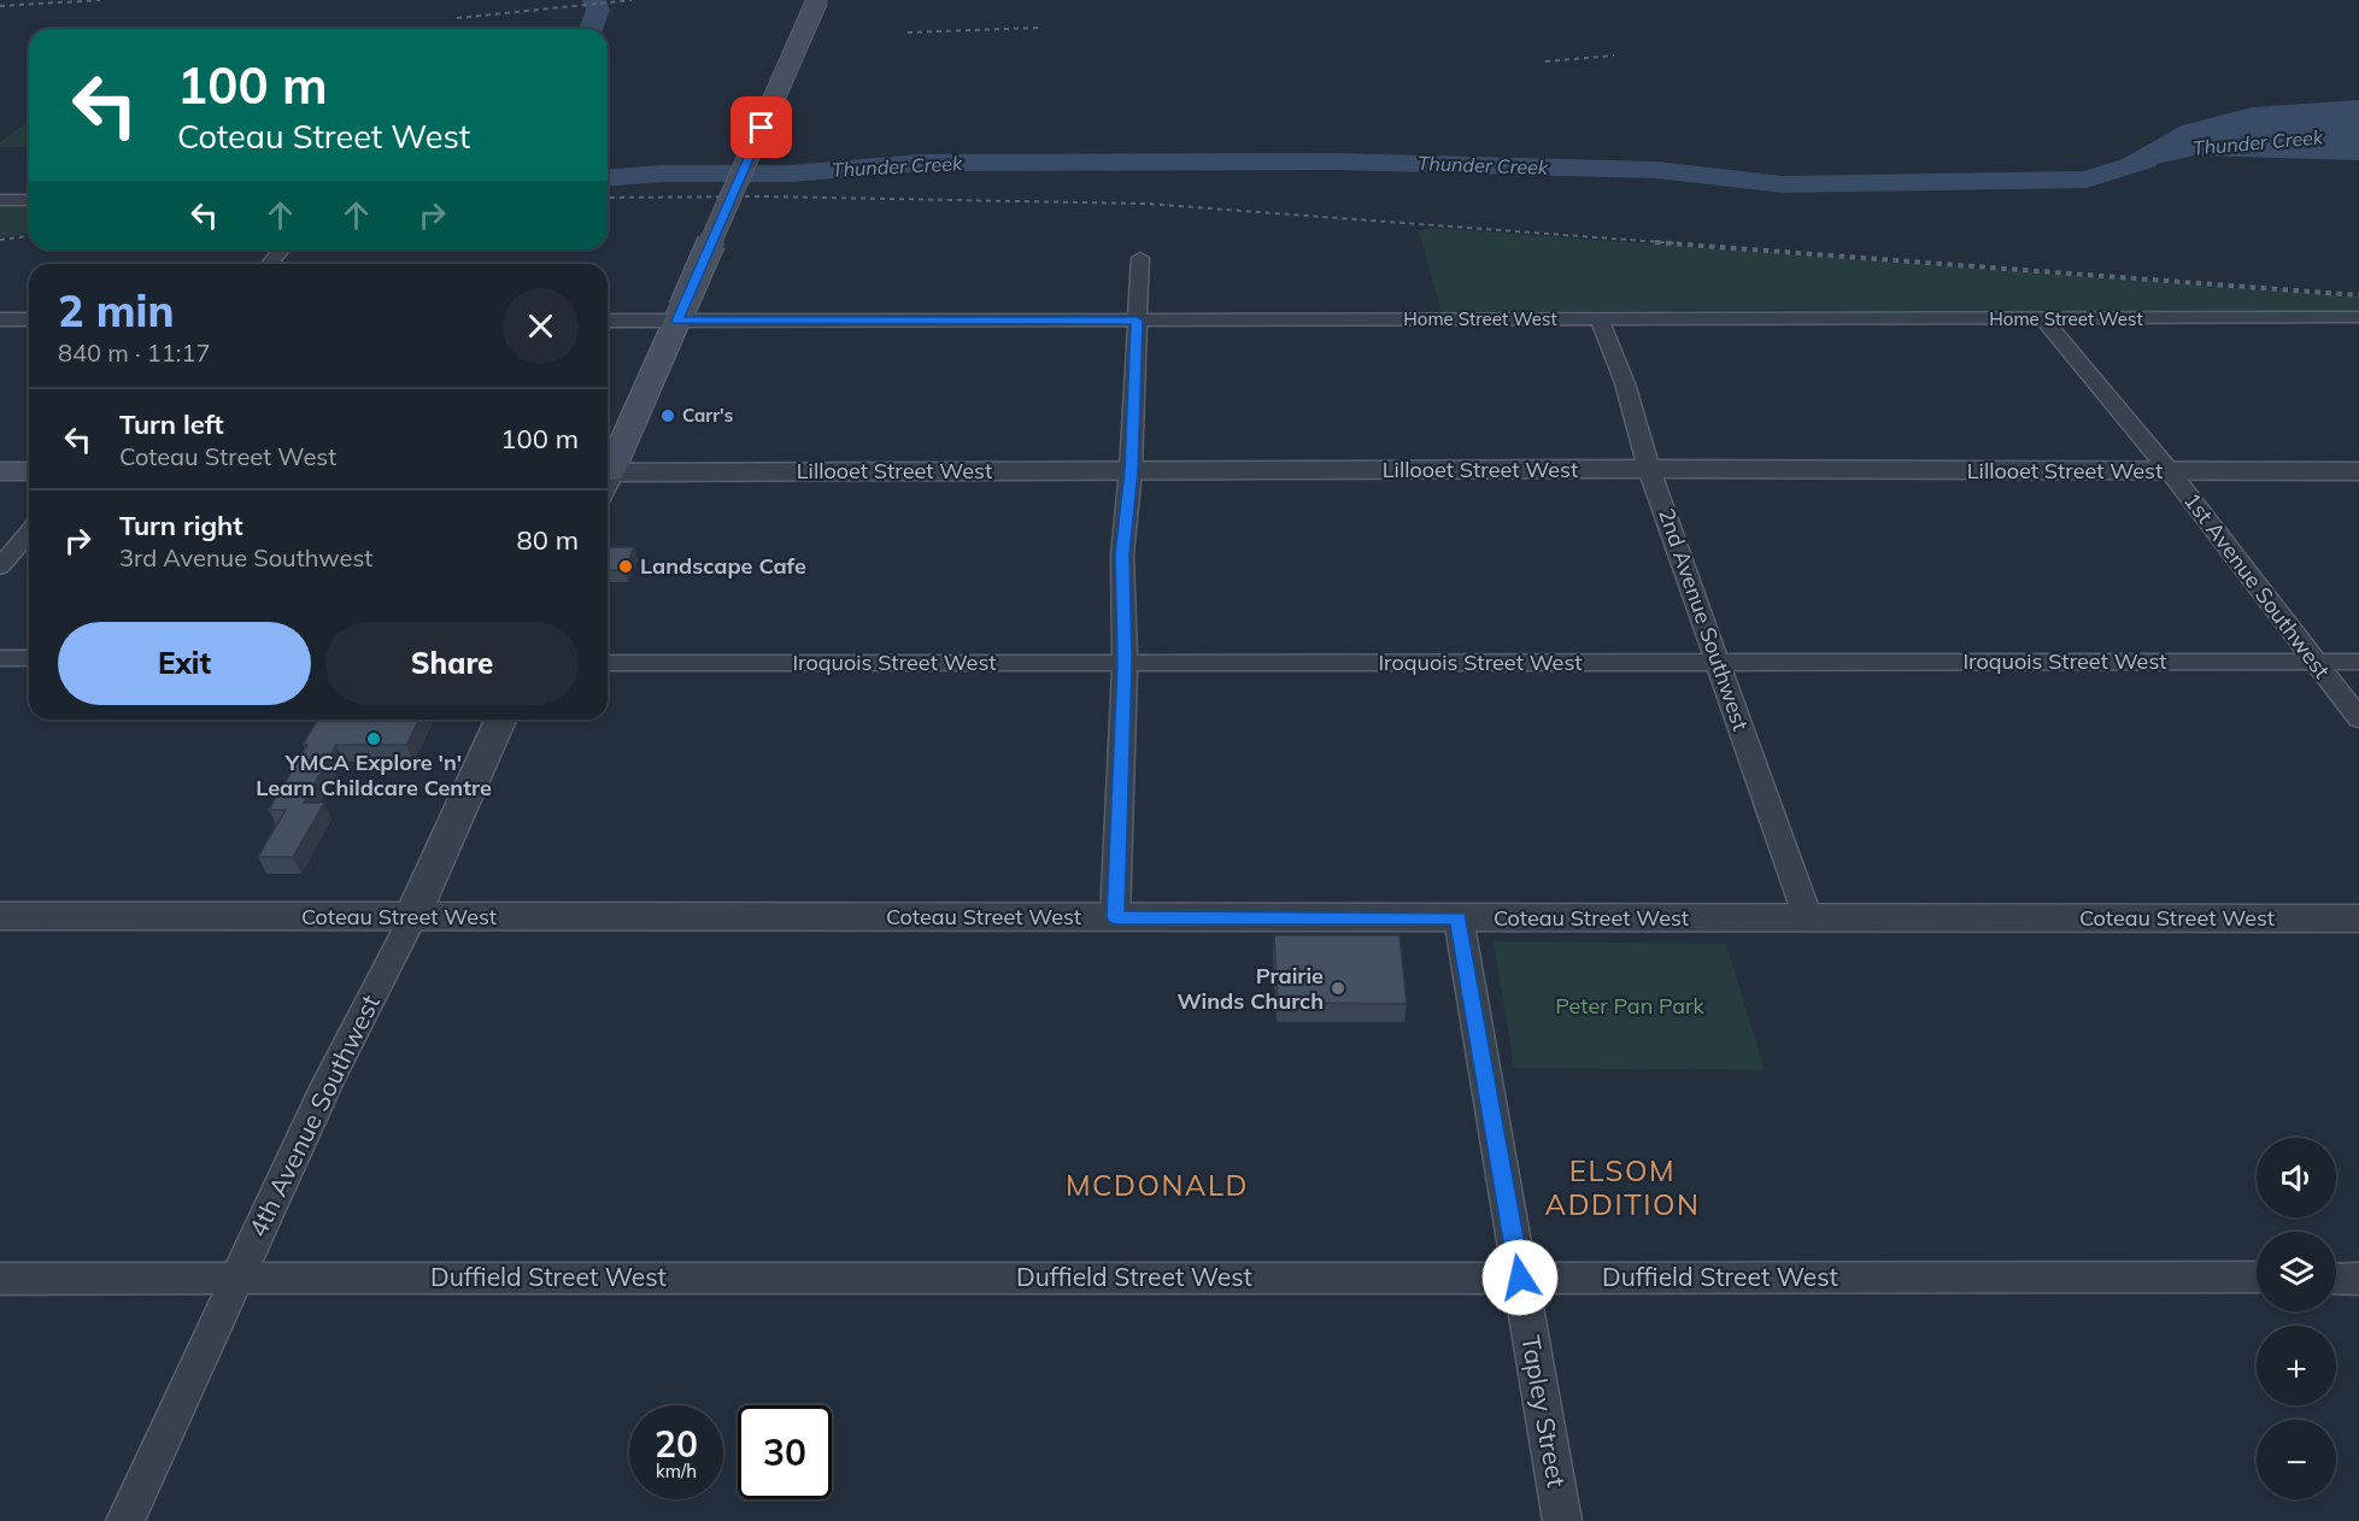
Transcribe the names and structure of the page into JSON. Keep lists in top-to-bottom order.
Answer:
{
  "streets": {
    "street": [
      "Home Street West",
      "Lillooet Street West",
      "1st Avenue Southwest",
      "2nd Avenue Southwest",
      "Iroquois Street West",
      "Coteau Street West",
      "4th Avenue Southwest",
      "Duffield Street West",
      "Tapley Street"
    ]
  },
  "crossings": [
    ["Home Street West", "1st Avenue Southwest"],
    ["Home Street West", "2nd Avenue Southwest"],
    ["Lillooet Street West", "1st Avenue Southwest"],
    ["Lillooet Street West", "2nd Avenue Southwest"],
    ["1st Avenue Southwest", "Iroquois Street West"],
    ["2nd Avenue Southwest", "Iroquois Street West"],
    ["2nd Avenue Southwest", "Coteau Street West"],
    ["Coteau Street West", "4th Avenue Southwest"],
    ["Coteau Street West", "Tapley Street"],
    ["4th Avenue Southwest", "Duffield Street West"],
    ["Duffield Street West", "Tapley Street"]
  ],
  "districts": ["ELSOM ADDITION", "MCDONALD"],
  "water": ["Thunder Creek"],
  "parks": ["Peter Pan Park"],
  "places": [
    "Carr's",
    "Landscape Cafe",
    "YMCA Explore 'n' Learn Childcare Centre",
    "Prairie Winds Church"
  ],
  "page": {
    "turn": ["100 m", "Coteau Street West"],
    "heading": ["2 min", "840 m · 11:17"],
    "list": [
      {
        "name": "Turn left",
        "note": "Coteau Street West",
        "value": "100 m"
      },
      {
        "name": "Turn right",
        "note": "3rd Avenue Southwest",
        "value": "80 m"
      }
    ],
    "buttons": ["Exit", "Share"],
    "map_buttons": ["+", "−"],
    "speed": "20 km/h",
    "limit": "30"
  }
}
